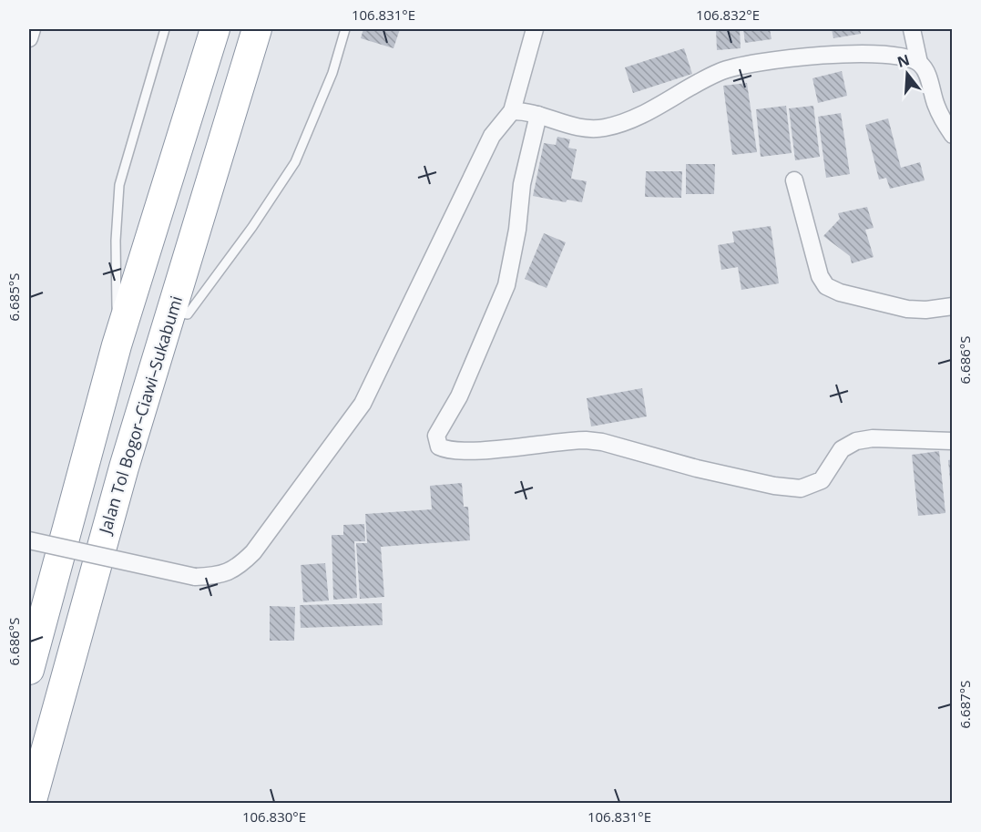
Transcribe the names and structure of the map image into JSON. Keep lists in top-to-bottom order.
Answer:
{
  "streets": {
    "highway": ["Jalan Tol Bogor–Ciawi–Sukabumi"]
  },
  "north": "top",
  "coordinates": [
    "106.831°E",
    "106.832°E",
    "6.685°S",
    "6.686°S",
    "6.687°S",
    "106.830°E"
  ]
}
